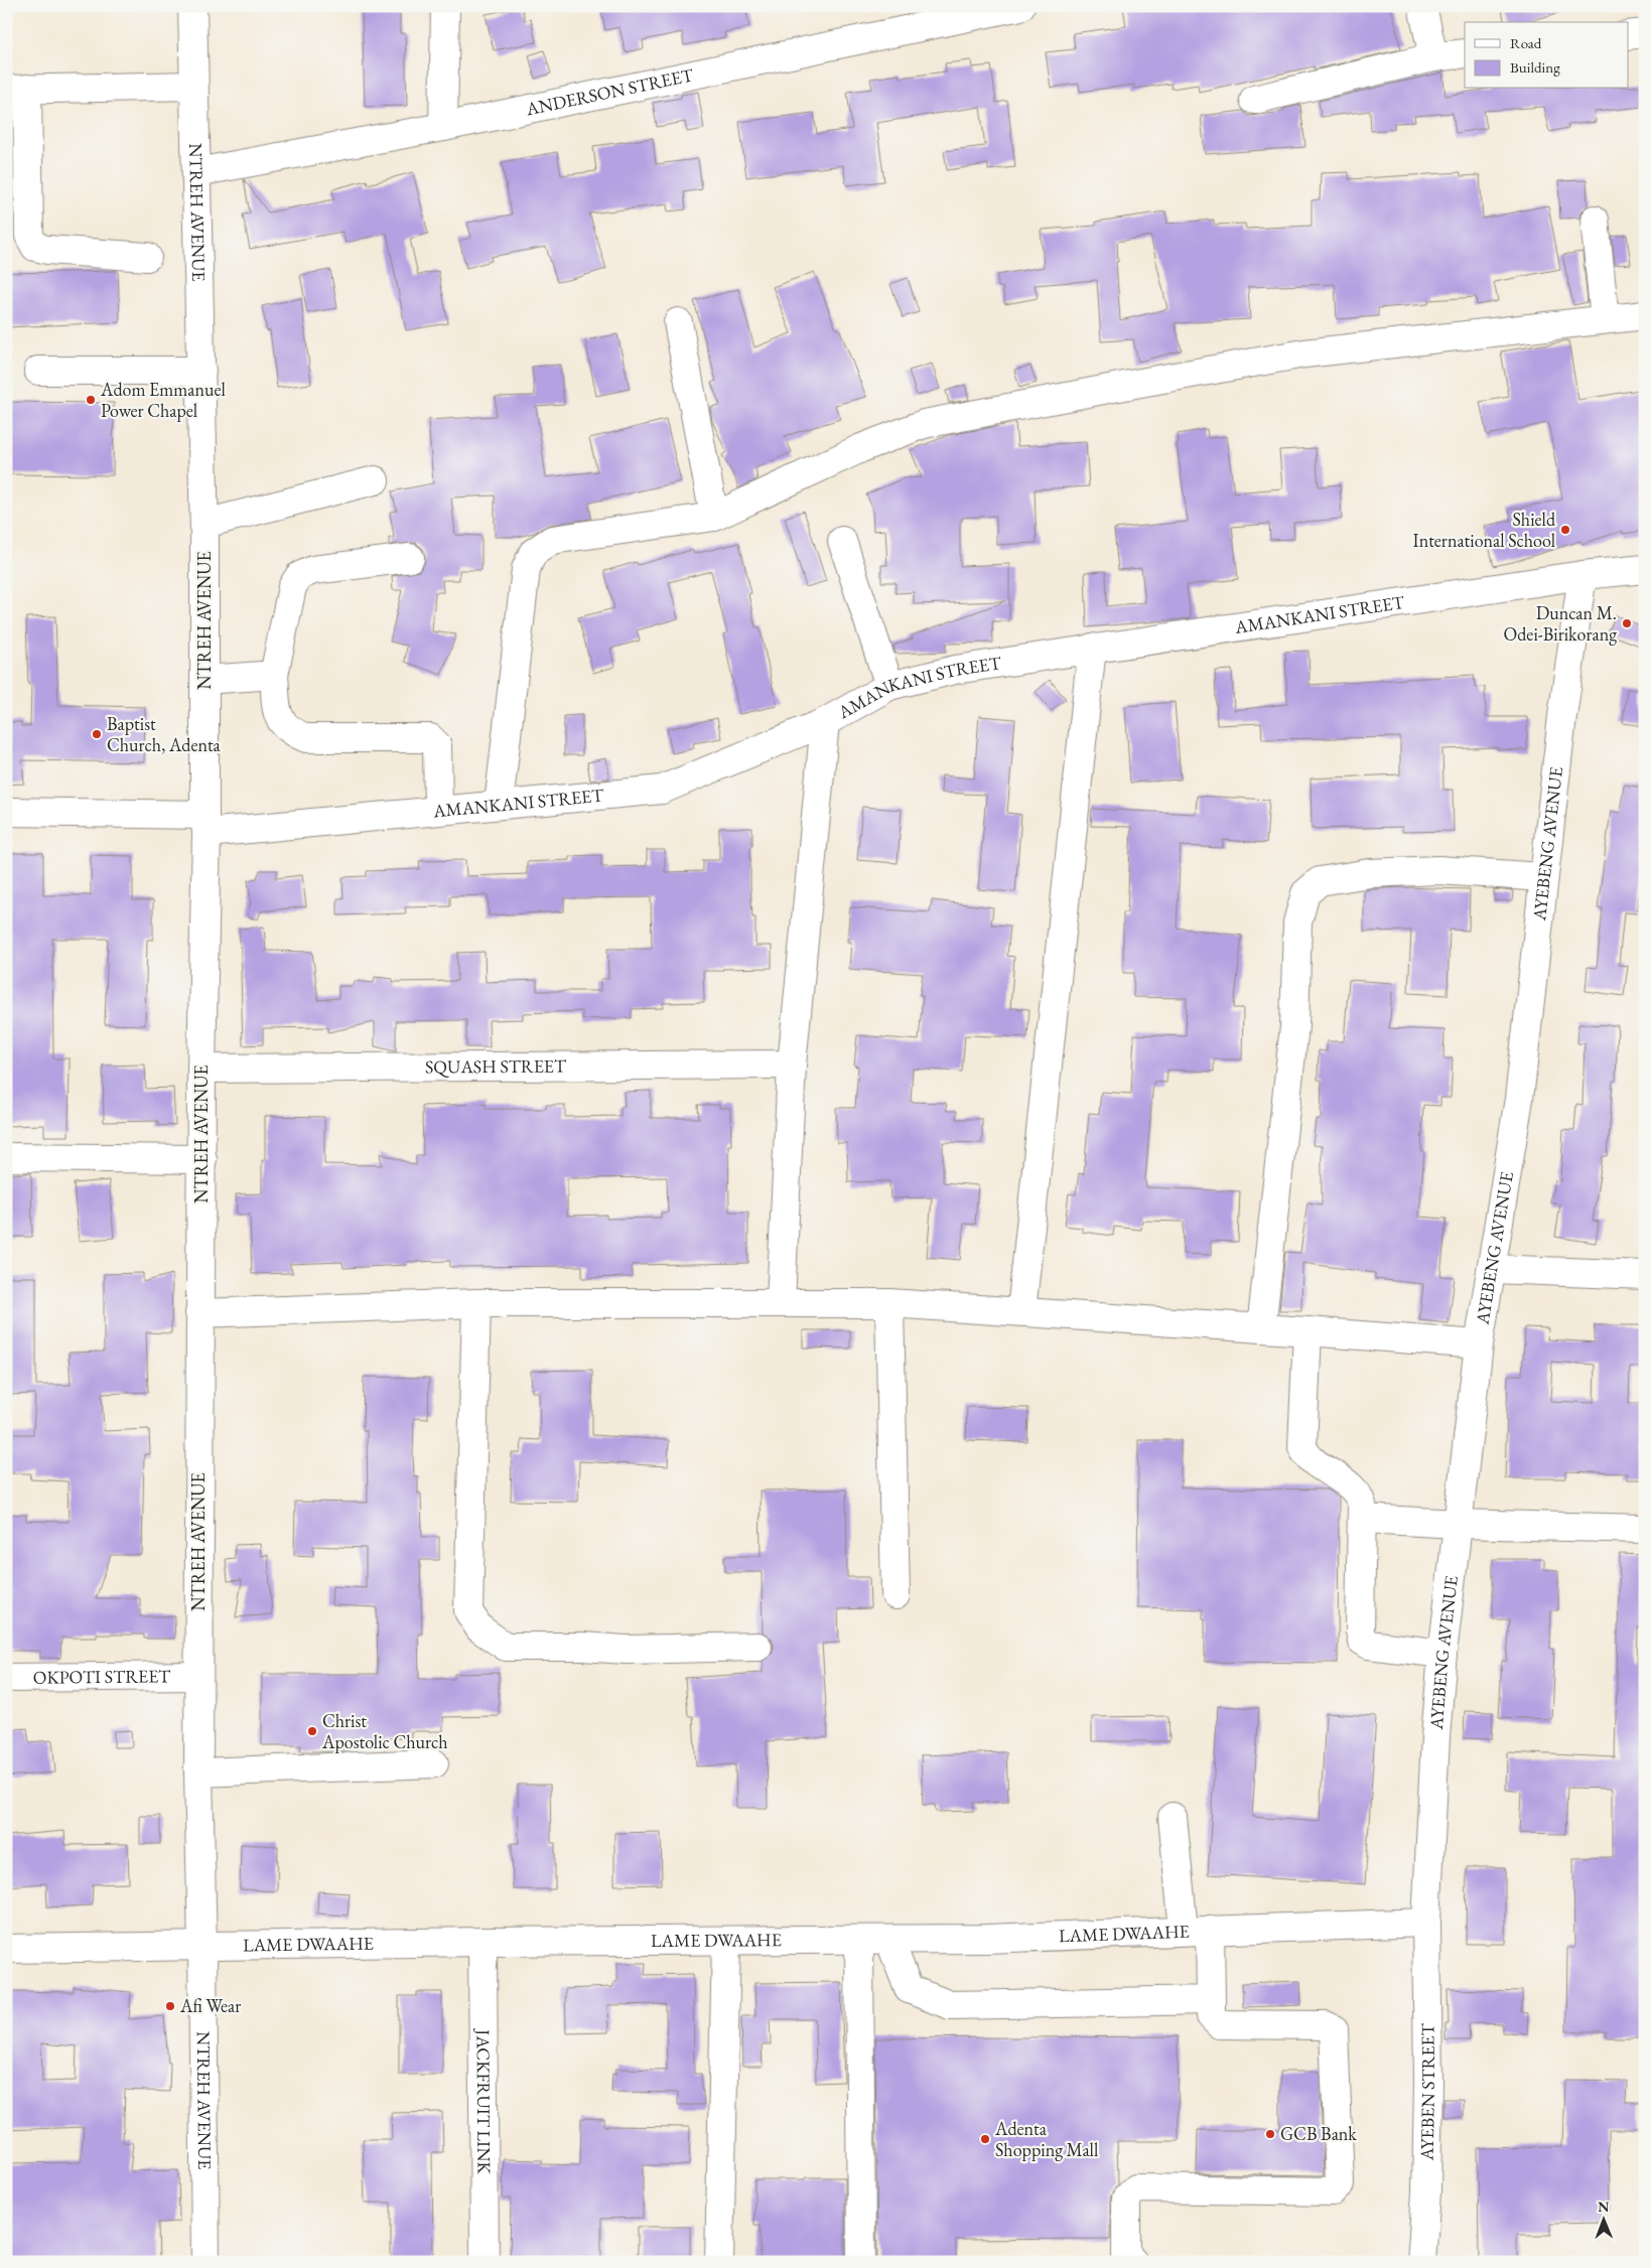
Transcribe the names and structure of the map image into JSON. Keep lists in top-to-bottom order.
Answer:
{
  "streets": {
    "street": [
      "ANDERSON STREET",
      "NTREH AVENUE",
      "AMANKANI STREET",
      "AYEBENG AVENUE",
      "SQUASH STREET",
      "OKPOTI STREET",
      "LAME DWAAHE",
      "AYEBEN STREET",
      "JACKFRUIT LINK"
    ]
  },
  "crossings": [
    ["ANDERSON STREET", "NTREH AVENUE"],
    ["NTREH AVENUE", "AMANKANI STREET"],
    ["NTREH AVENUE", "SQUASH STREET"],
    ["NTREH AVENUE", "OKPOTI STREET"],
    ["NTREH AVENUE", "LAME DWAAHE"],
    ["AMANKANI STREET", "AYEBENG AVENUE"],
    ["AYEBENG AVENUE", "LAME DWAAHE"],
    ["AYEBENG AVENUE", "AYEBEN STREET"],
    ["LAME DWAAHE", "AYEBEN STREET"],
    ["LAME DWAAHE", "JACKFRUIT LINK"]
  ],
  "places": [
    "Adom Emmanuel Power Chapel",
    "Shield International School",
    "Duncan M. Odei-Birikorang",
    "Baptist Church, Adenta",
    "Christ Apostolic Church",
    "Afi Wear",
    "GCB Bank",
    "Adenta Shopping Mall"
  ],
  "legend": ["Road", "Building"],
  "north": "top"
}
